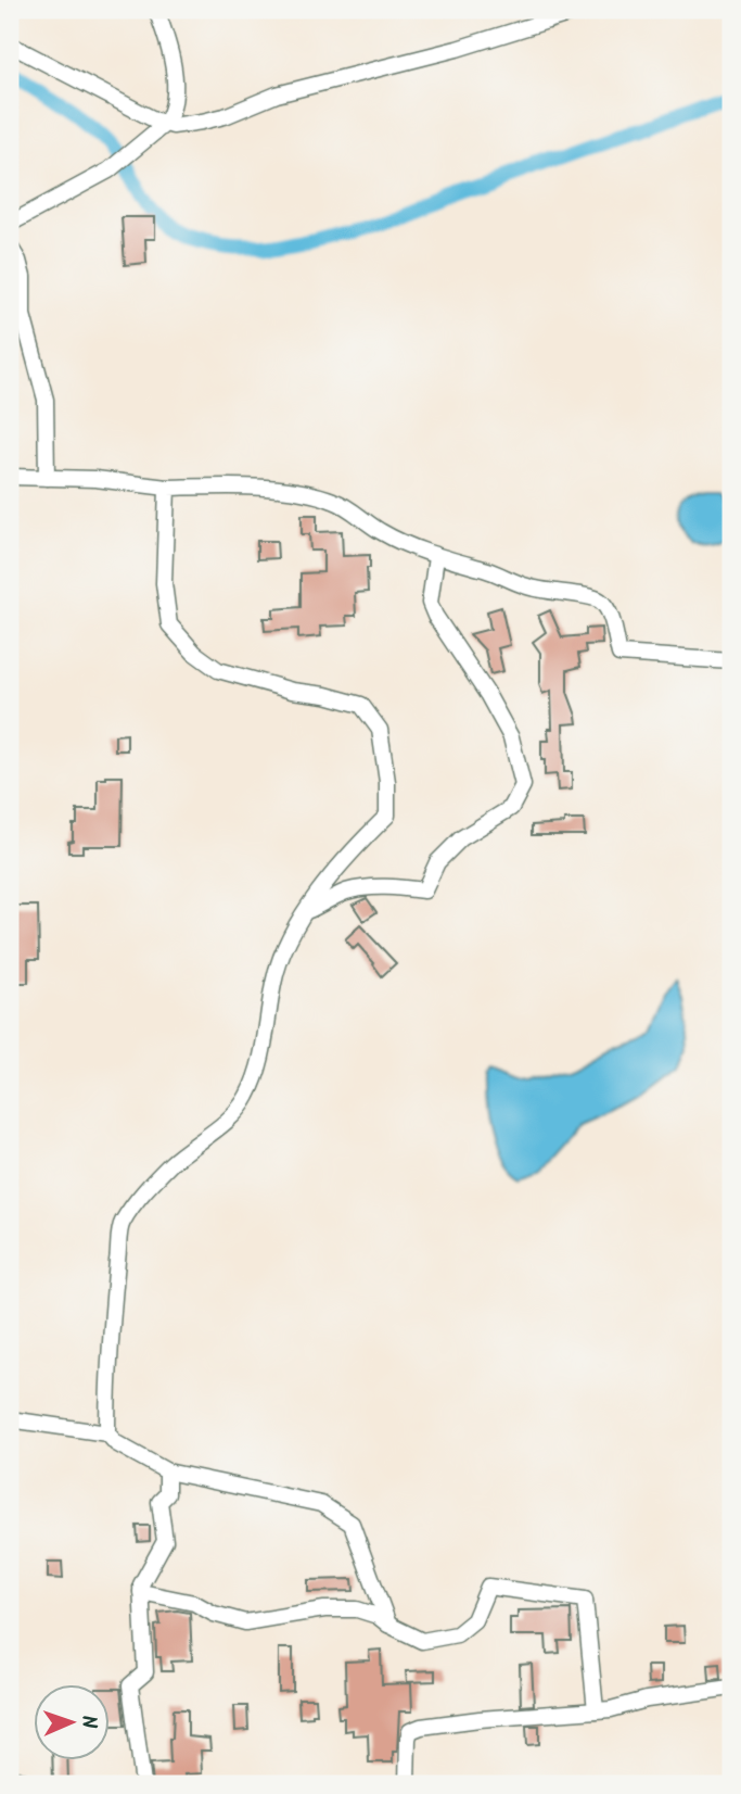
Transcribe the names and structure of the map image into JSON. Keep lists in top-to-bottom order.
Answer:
{
  "north": "right"
}
